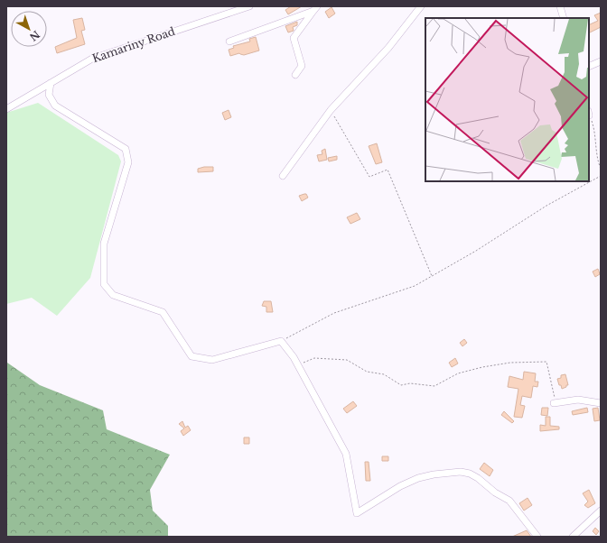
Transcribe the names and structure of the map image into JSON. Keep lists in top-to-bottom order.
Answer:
{
  "streets": {
    "street": ["Kamariny Road"]
  },
  "north": "bottom right"
}
